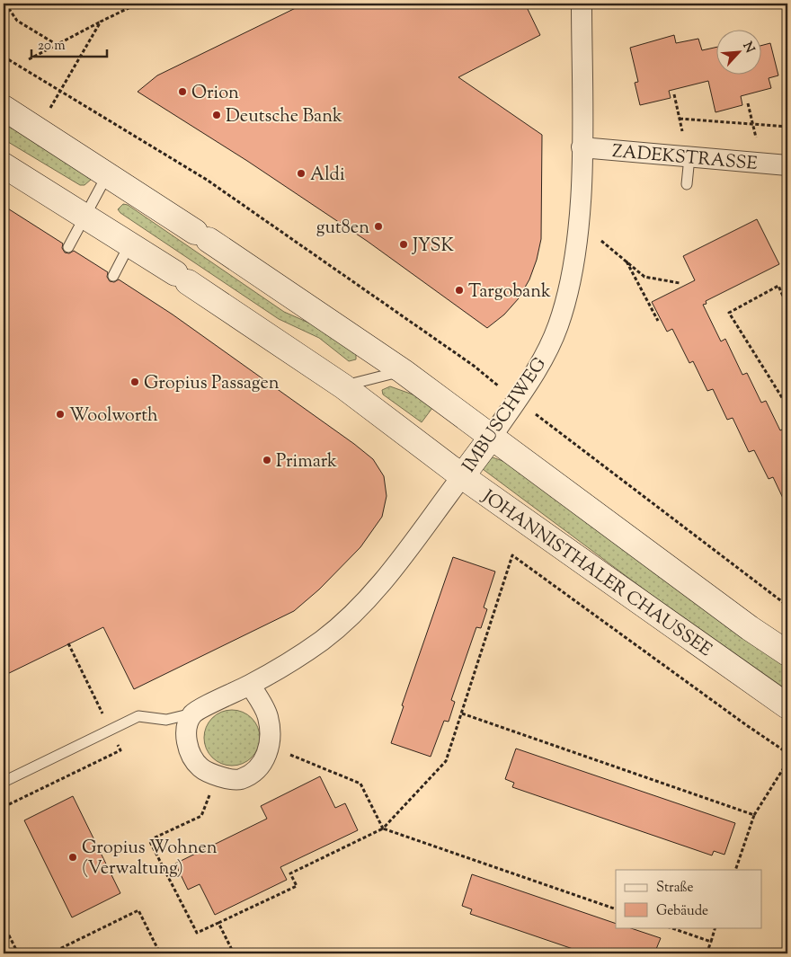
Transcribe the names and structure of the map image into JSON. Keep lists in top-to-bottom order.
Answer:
{
  "streets": {
    "main road": ["IMBUSCHWEG", "JOHANNISTHALER CHAUSSEE"],
    "street": ["ZADEKSTRASSE"]
  },
  "crossings": [
    ["ZADEKSTRASSE", "IMBUSCHWEG"],
    ["IMBUSCHWEG", "JOHANNISTHALER CHAUSSEE"]
  ],
  "places": [
    "Orion",
    "Deutsche Bank",
    "Aldi",
    "gut8en",
    "JYSK",
    "Targobank",
    "Gropius Passagen",
    "Woolworth",
    "Primark",
    "Gropius Wohnen (Verwaltung)"
  ],
  "legend": ["Straße", "Gebäude"],
  "scale_bar": "20 m",
  "north": "top right"
}
